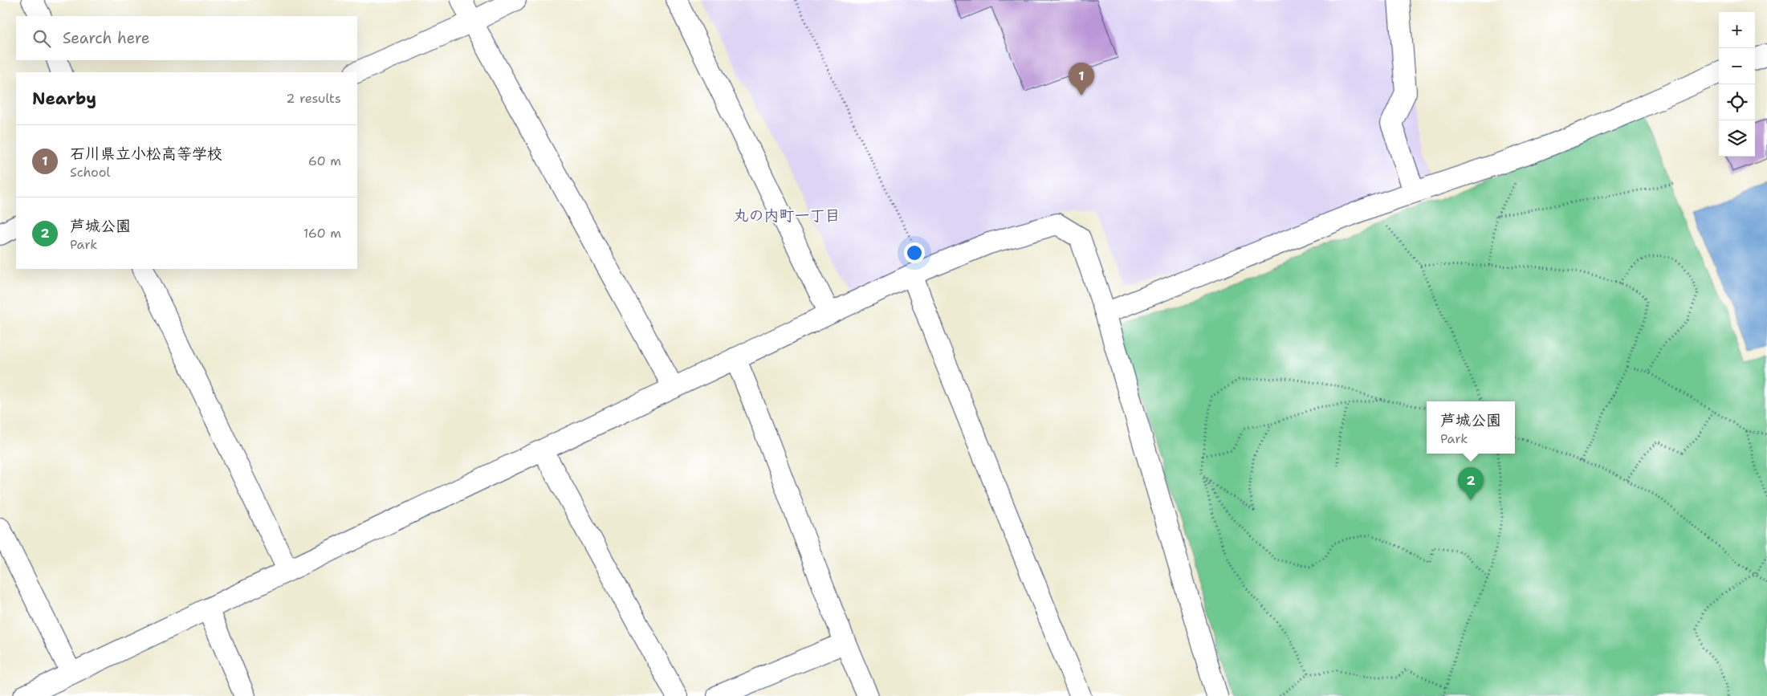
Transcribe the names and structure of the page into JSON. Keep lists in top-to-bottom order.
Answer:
{
  "districts": ["丸の内町一丁目"],
  "page": {
    "map_buttons": ["+", "−"],
    "search": "Search here",
    "pins": ["1", "2"],
    "heading": ["Nearby", "2 results"],
    "list": [
      {
        "mark": "1",
        "name": "石川県立小松高等学校",
        "note": "School",
        "value": "60 m"
      },
      {
        "mark": "2",
        "name": "芦城公園",
        "note": "Park",
        "value": "160 m"
      }
    ],
    "popup": ["芦城公園", "Park"]
  }
}
